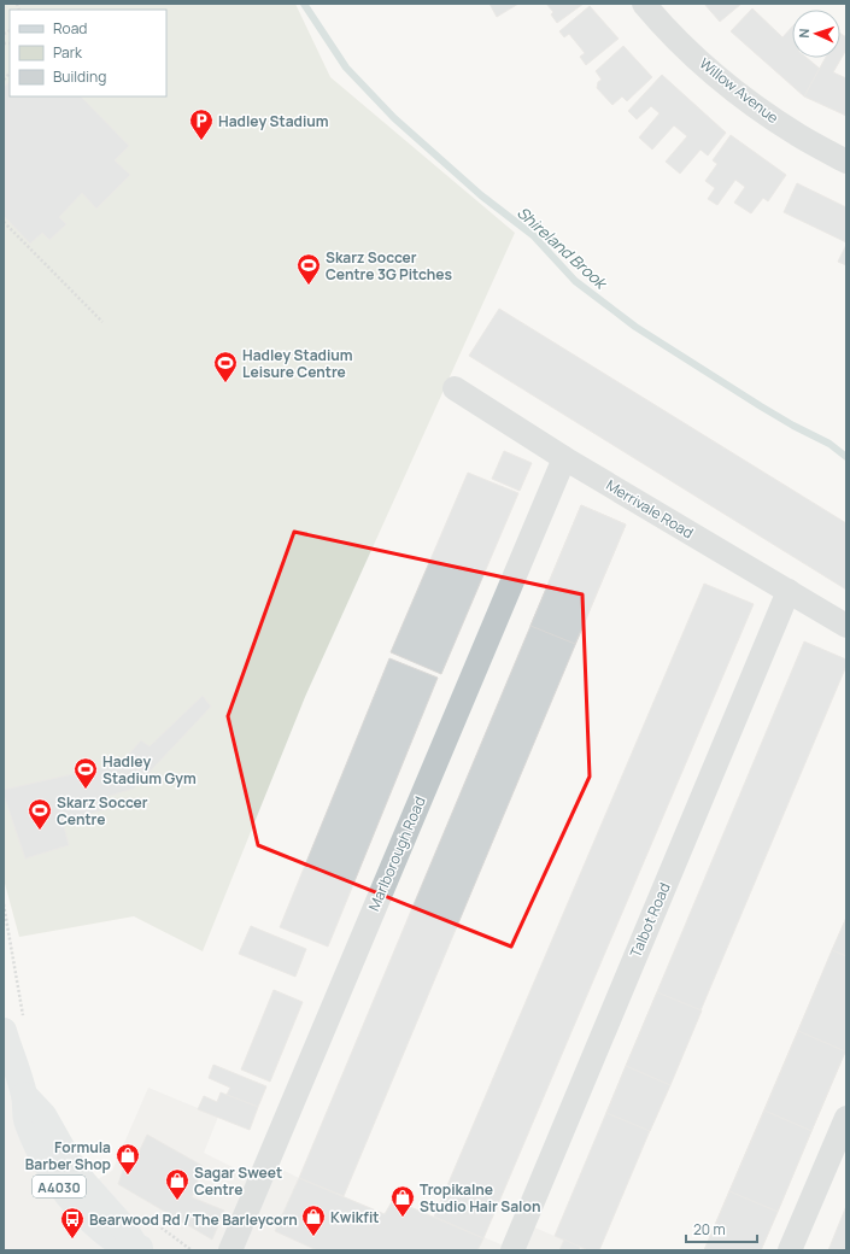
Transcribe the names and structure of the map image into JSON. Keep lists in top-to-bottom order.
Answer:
{
  "streets": {
    "main road": ["A4030"],
    "street": [
      "Willow Avenue",
      "Merrivale Road",
      "Marlborough Road",
      "Talbot Road"
    ]
  },
  "crossings": [
    ["Merrivale Road", "Marlborough Road"],
    ["Merrivale Road", "Talbot Road"]
  ],
  "water": ["Shireland Brook"],
  "places": {
    "parking": ["Hadley Stadium"],
    "sports": [
      "Skarz Soccer Centre 3G Pitches",
      "Hadley Stadium Leisure Centre",
      "Hadley Stadium Gym",
      "Skarz Soccer Centre"
    ],
    "shop": [
      "Formula Barber Shop",
      "Sagar Sweet Centre",
      "Tropikalne Studio Hair Salon",
      "Kwikfit"
    ],
    "bus stop": ["Bearwood Rd / The Barleycorn"]
  },
  "legend": ["Road", "Park", "Building"],
  "scale_bar": "20 m",
  "north": "left"
}
